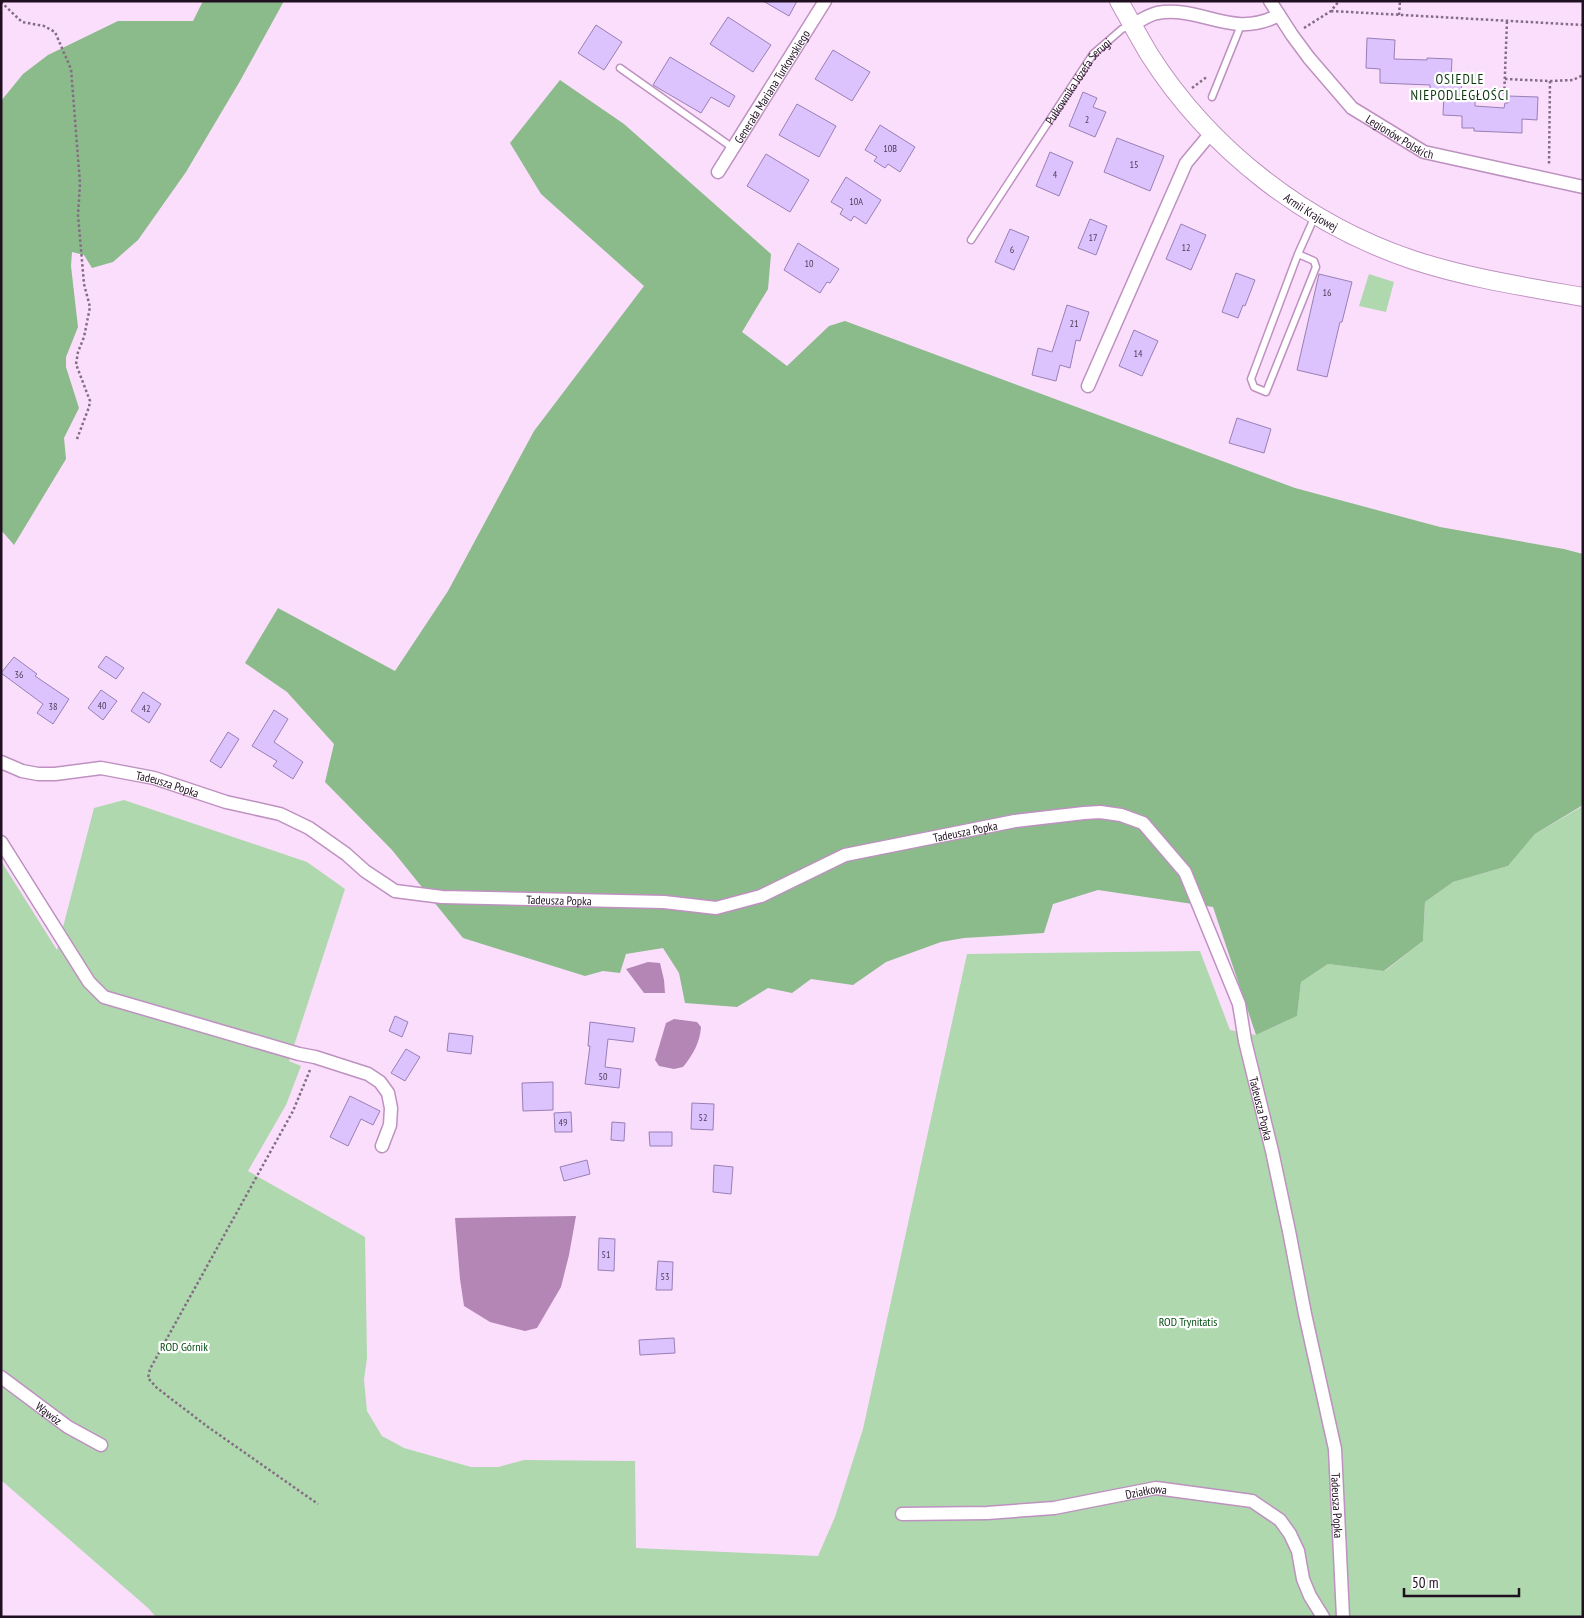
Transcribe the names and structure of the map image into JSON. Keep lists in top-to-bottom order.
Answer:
{
  "streets": {
    "main road": ["Armii Krajowej"],
    "street": [
      "Pułkownika Józefa Serugi",
      "Generała Mariana Turkowskiego",
      "Legionów Polskich",
      "Tadeusza Popka",
      "Wąwóz",
      "Działkowa"
    ]
  },
  "crossings": [
    ["Pułkownika Józefa Serugi", "Legionów Polskich"],
    ["Pułkownika Józefa Serugi", "Armii Krajowej"]
  ],
  "districts": ["OSIEDLE NIEPODLEGŁOŚCI"],
  "parks": ["ROD Trynitatis", "ROD Górnik"],
  "house_numbers": [
    "2",
    "10B",
    "15",
    "4",
    "10A",
    "17",
    "12",
    "6",
    "10",
    "16",
    "21",
    "14",
    "36",
    "40",
    "38",
    "42",
    "50",
    "52",
    "49",
    "51",
    "53"
  ],
  "scale_bar": "50 m"
}
